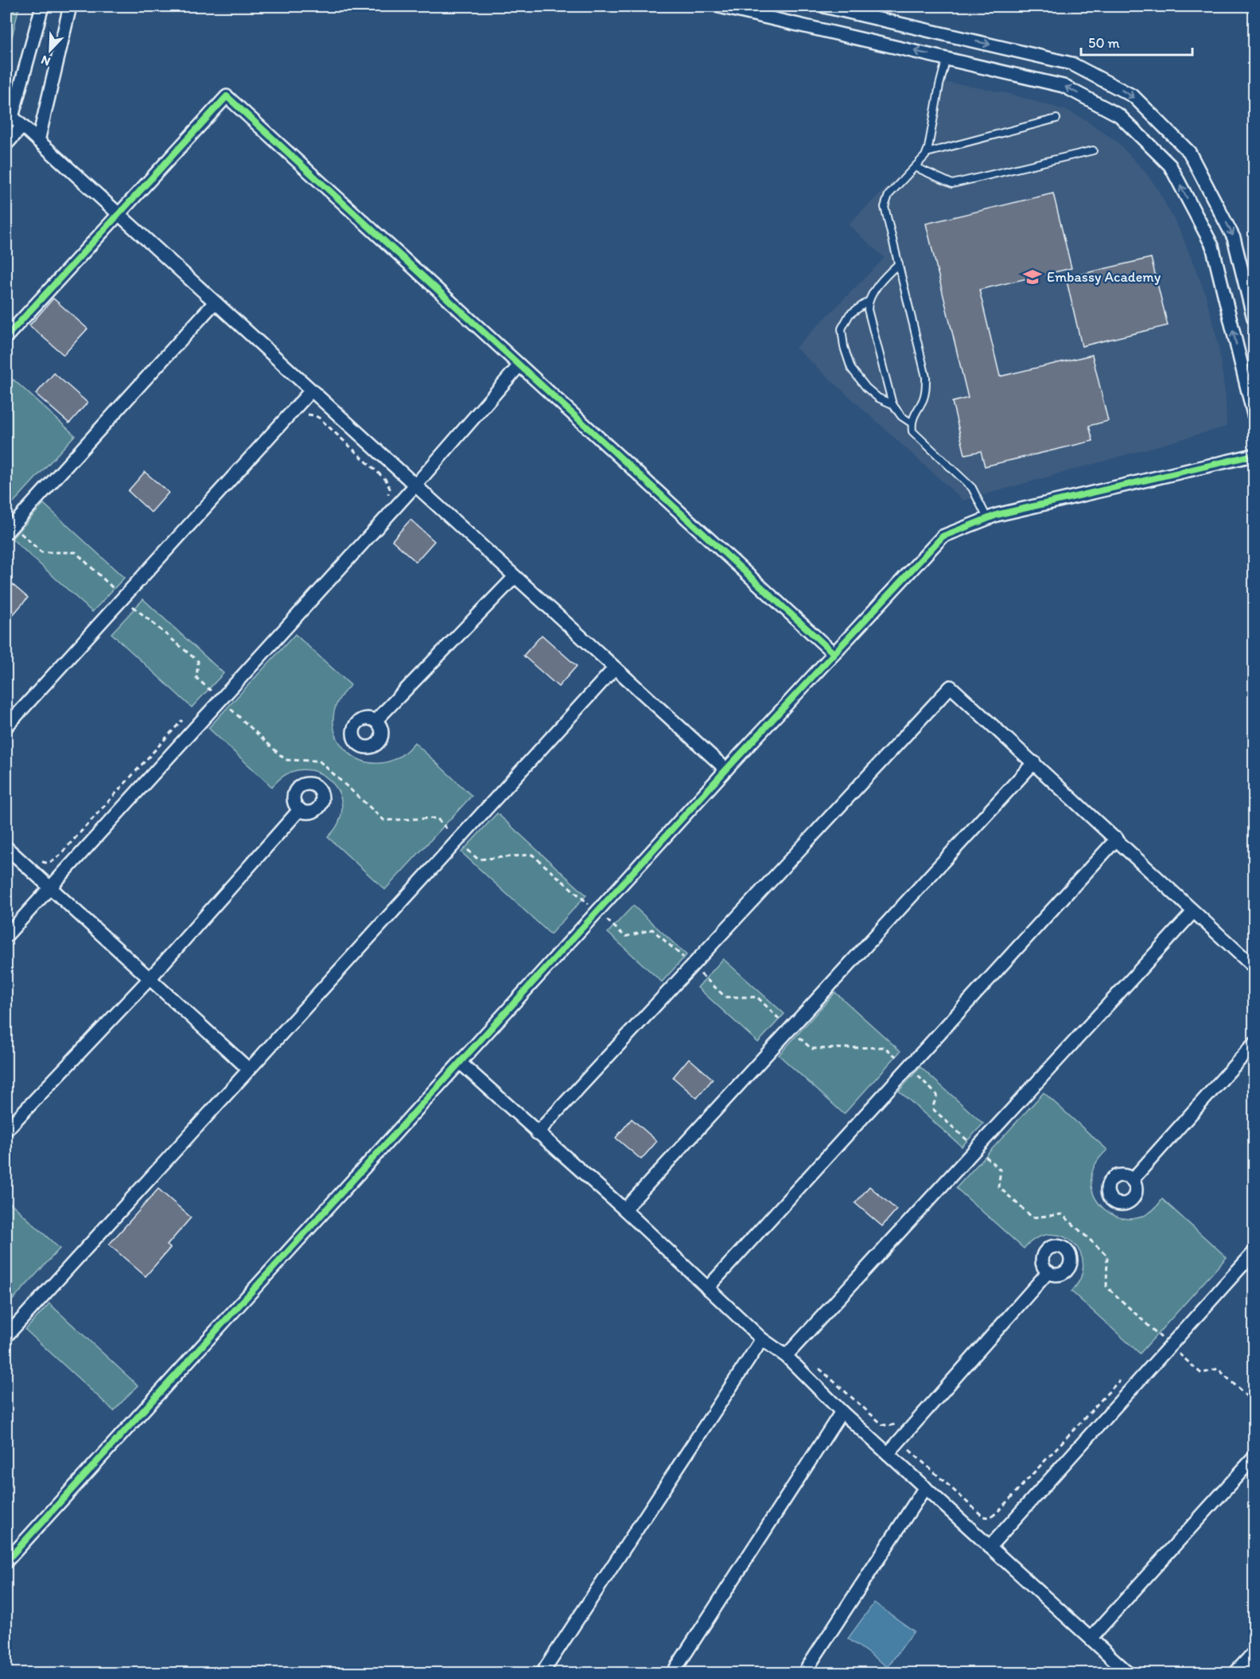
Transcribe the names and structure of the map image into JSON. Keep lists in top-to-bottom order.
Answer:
{
  "places": {
    "school or university": ["Embassy Academy"]
  },
  "scale_bar": "50 m",
  "north": "bottom left"
}
